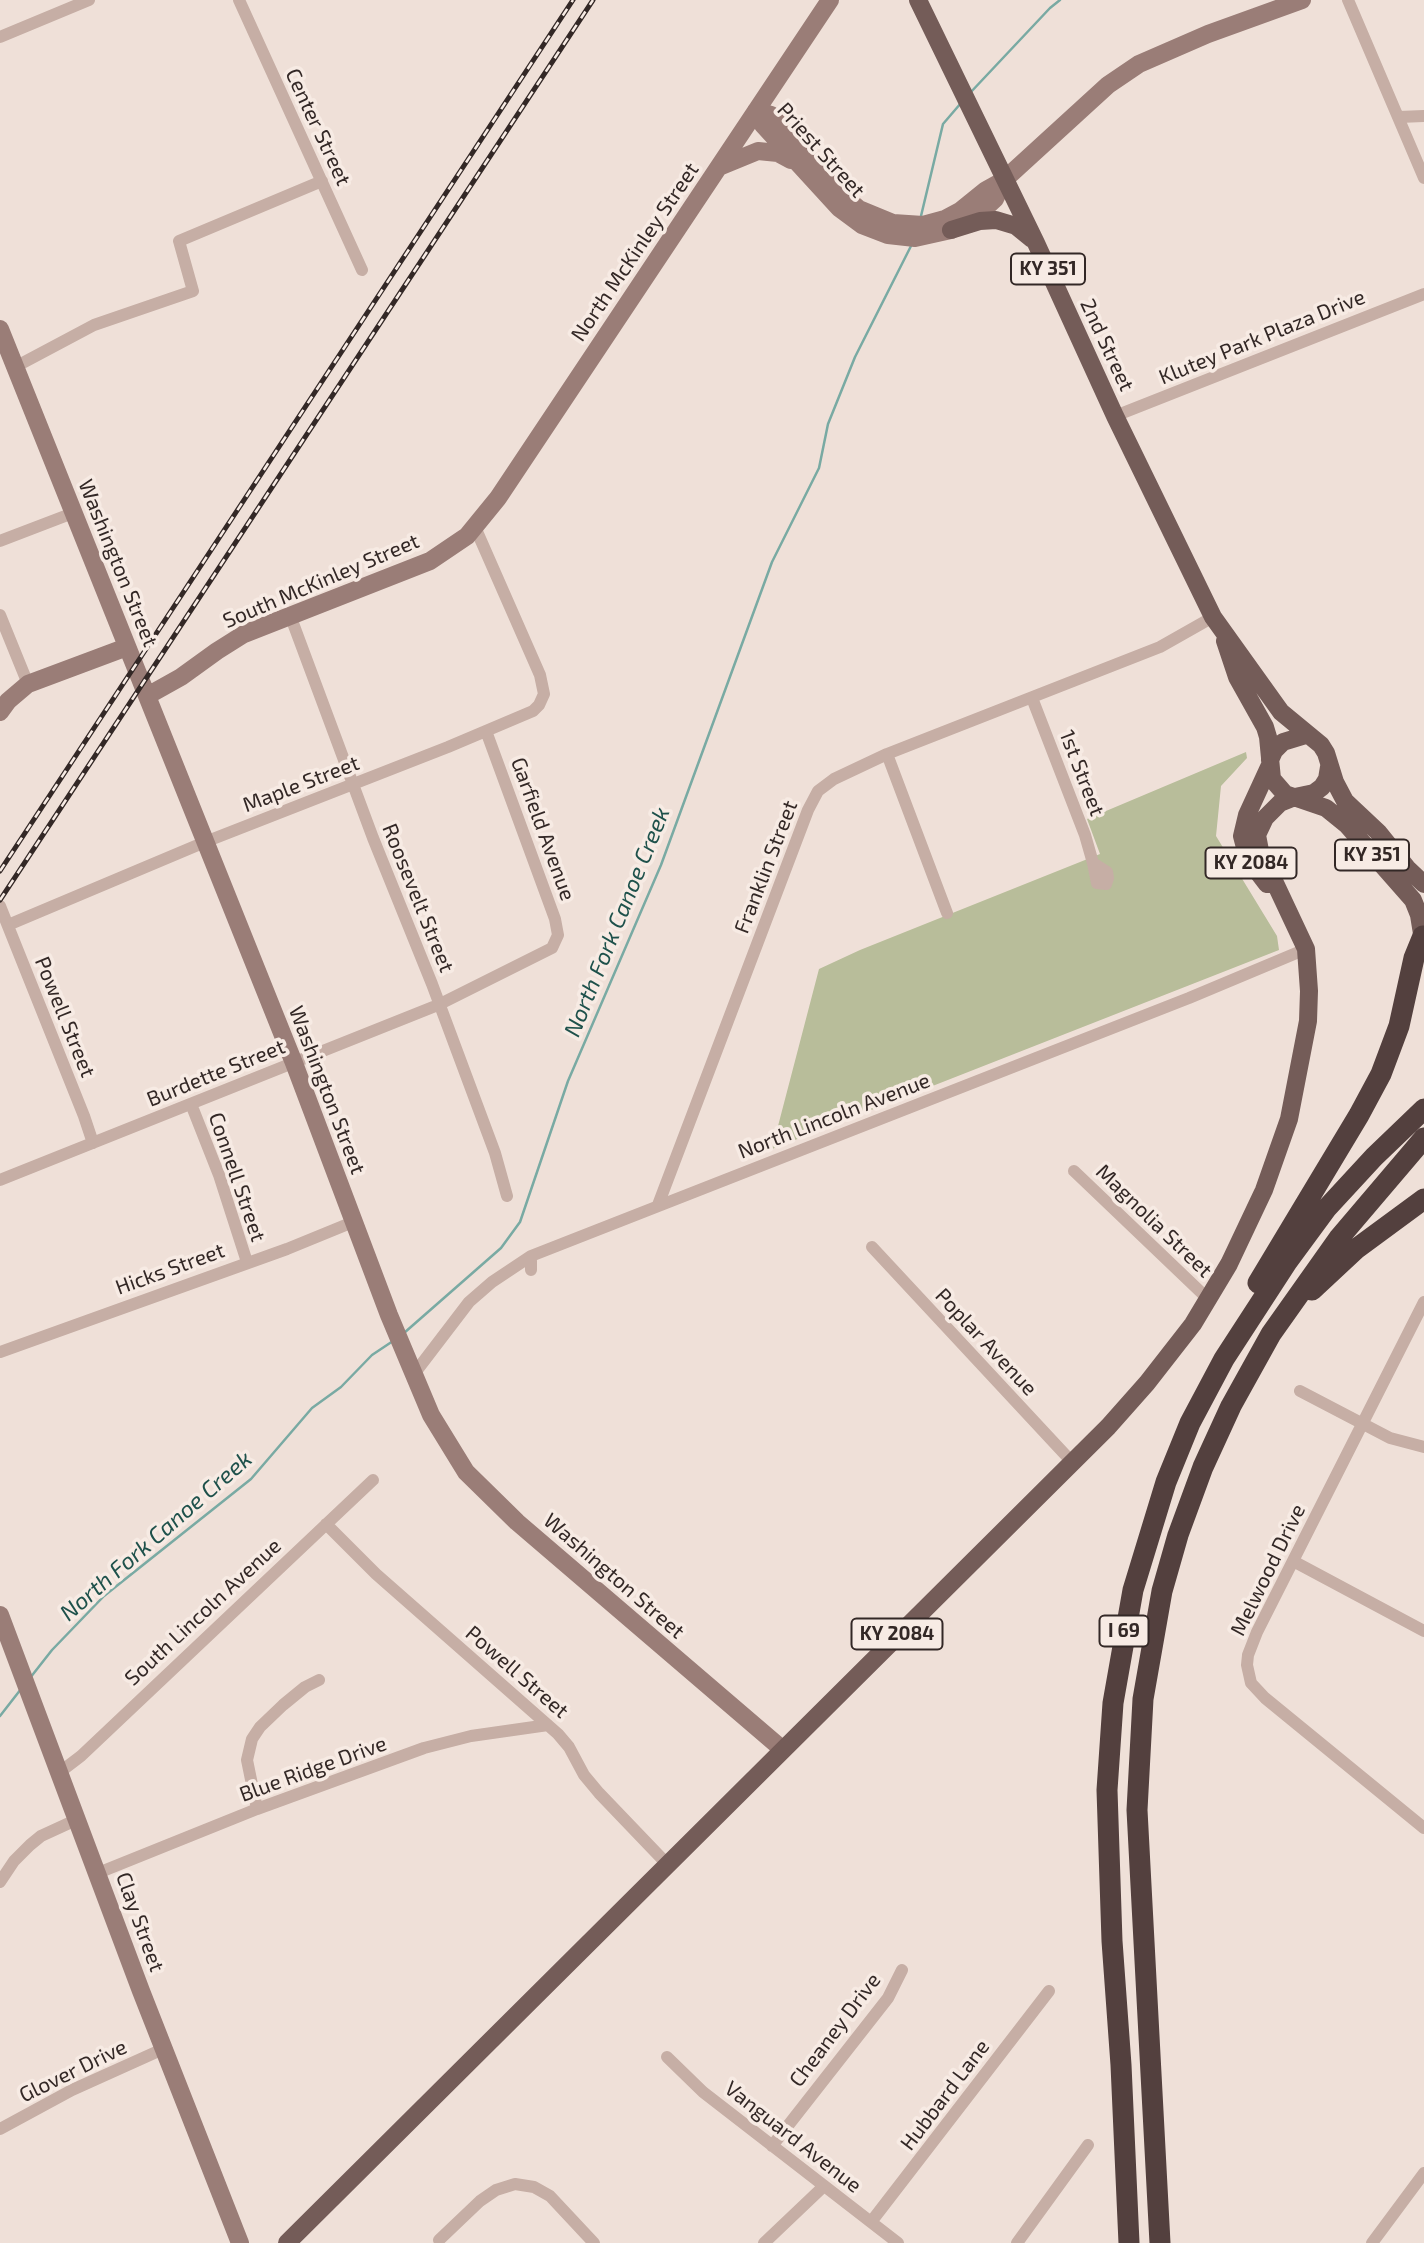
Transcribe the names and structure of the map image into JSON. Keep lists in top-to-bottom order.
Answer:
{
  "streets": {
    "highway": ["I 69"],
    "main road": ["KY 351", "2nd Street", "KY 2084"],
    "street": [
      "Center Street",
      "Priest Street",
      "North McKinley Street",
      "Klutey Park Plaza Drive",
      "Washington Street",
      "South McKinley Street",
      "1st Street",
      "Maple Street",
      "Garfield Avenue",
      "Franklin Street",
      "Roosevelt Street",
      "Powell Street",
      "Burdette Street",
      "North Lincoln Avenue",
      "Connell Street",
      "Magnolia Street",
      "Hicks Street",
      "Poplar Avenue",
      "Melwood Drive",
      "South Lincoln Avenue",
      "Blue Ridge Drive",
      "Clay Street",
      "Cheaney Drive",
      "Glover Drive",
      "Hubbard Lane",
      "Vanguard Avenue"
    ]
  },
  "crossings": [
    ["Priest Street", "North McKinley Street"],
    ["Priest Street", "2nd Street"],
    ["North McKinley Street", "South McKinley Street"],
    ["North McKinley Street", "Maple Street"],
    ["Klutey Park Plaza Drive", "2nd Street"],
    ["2nd Street", "KY 2084"],
    ["2nd Street", "Franklin Street"],
    ["Washington Street", "South McKinley Street"],
    ["Washington Street", "Maple Street"],
    ["Washington Street", "KY 2084"],
    ["Washington Street", "Burdette Street"],
    ["Washington Street", "North Lincoln Avenue"],
    ["Washington Street", "Hicks Street"],
    ["South McKinley Street", "Maple Street"],
    ["South McKinley Street", "Roosevelt Street"],
    ["1st Street", "Franklin Street"],
    ["Maple Street", "Garfield Avenue"],
    ["Maple Street", "Roosevelt Street"],
    ["Maple Street", "Powell Street"],
    ["Garfield Avenue", "Burdette Street"],
    ["KY 2084", "Powell Street"],
    ["KY 2084", "North Lincoln Avenue"],
    ["KY 2084", "Magnolia Street"],
    ["KY 2084", "Poplar Avenue"],
    ["Franklin Street", "North Lincoln Avenue"],
    ["Roosevelt Street", "Burdette Street"],
    ["Powell Street", "Burdette Street"],
    ["Powell Street", "South Lincoln Avenue"],
    ["Powell Street", "Blue Ridge Drive"],
    ["Burdette Street", "Connell Street"],
    ["Connell Street", "Hicks Street"],
    ["South Lincoln Avenue", "Clay Street"],
    ["Blue Ridge Drive", "Clay Street"],
    ["Clay Street", "Glover Drive"],
    ["Cheaney Drive", "Vanguard Avenue"],
    ["Hubbard Lane", "Vanguard Avenue"]
  ],
  "water": ["North Fork Canoe Creek"]
}
